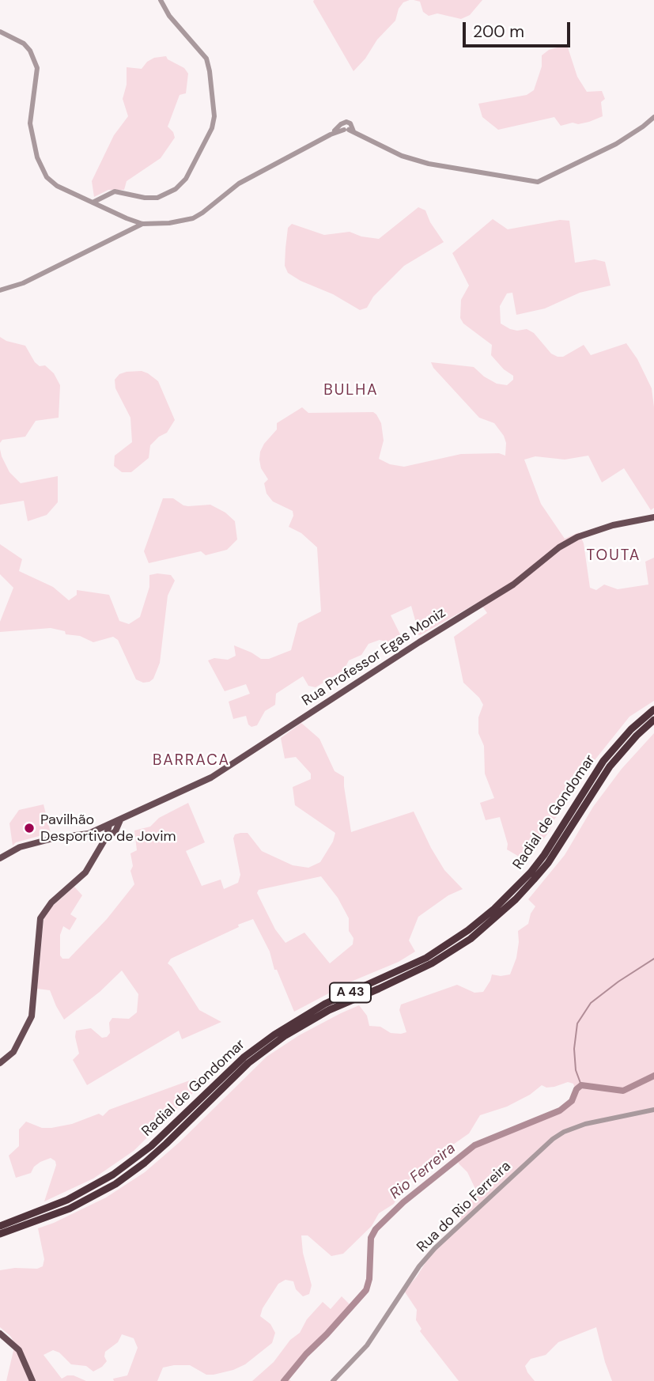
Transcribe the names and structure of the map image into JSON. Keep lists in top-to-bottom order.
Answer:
{
  "streets": {
    "highway": ["Radial de Gondomar", "A 43"],
    "main road": ["Rua Professor Egas Moniz"],
    "street": ["Rua do Rio Ferreira"]
  },
  "districts": ["BULHA", "TOUTA", "BARRACA"],
  "water": ["Rio Ferreira"],
  "places": ["Pavilhão Desportivo de Jovim"],
  "scale_bar": "200 m"
}
